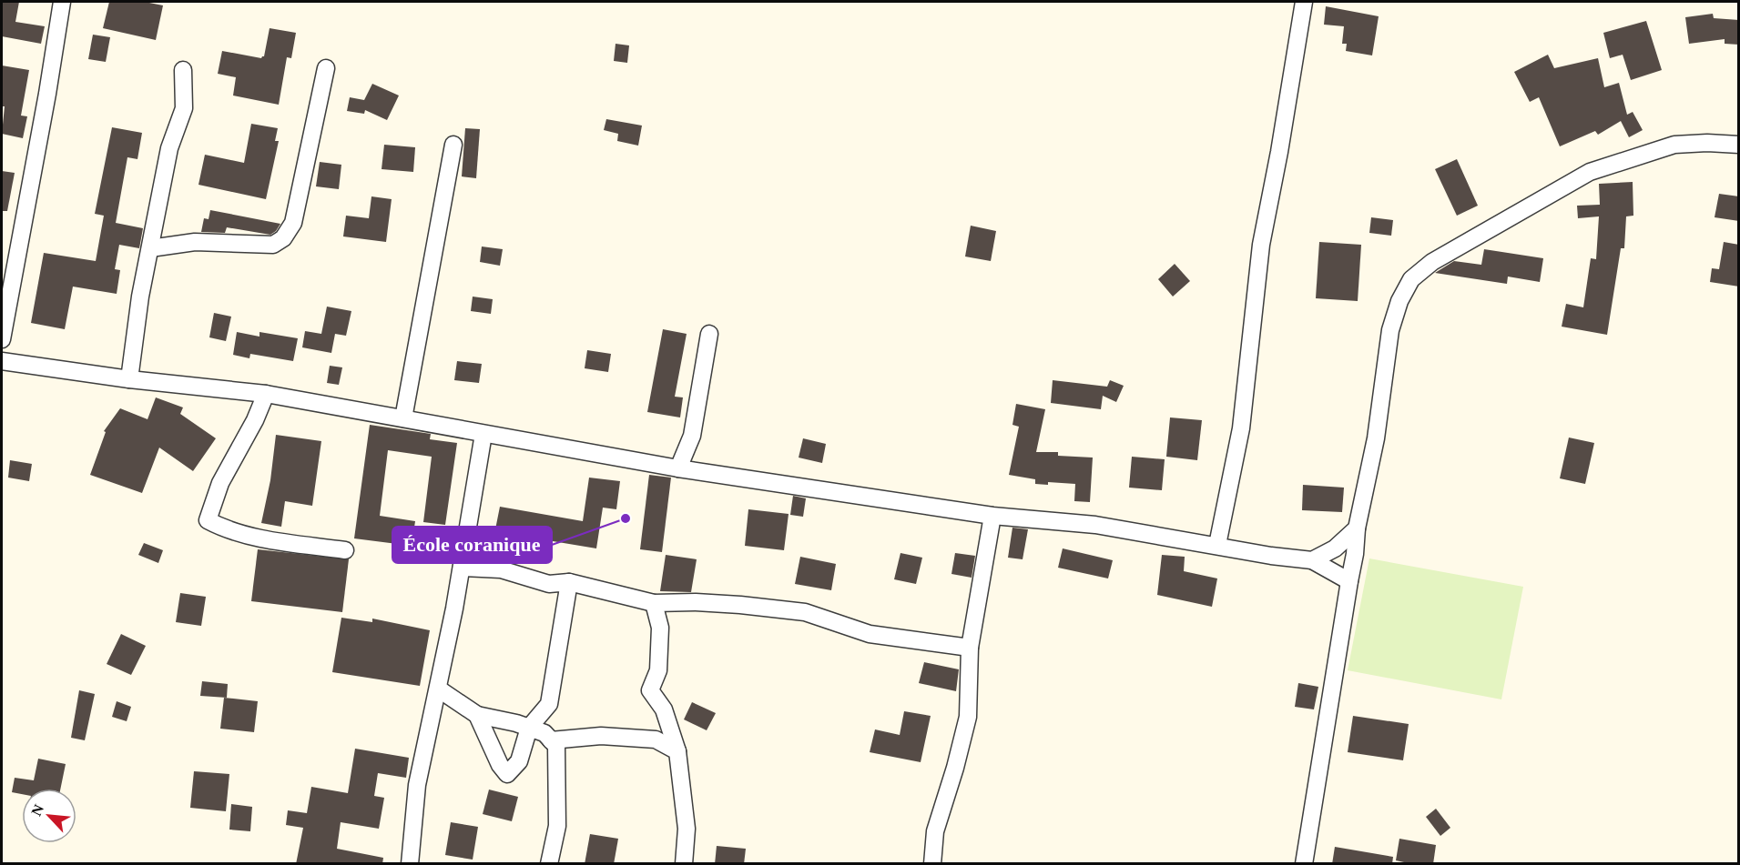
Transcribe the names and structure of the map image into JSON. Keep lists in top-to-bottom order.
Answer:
{
  "places": ["École coranique"],
  "north": "top left"
}
